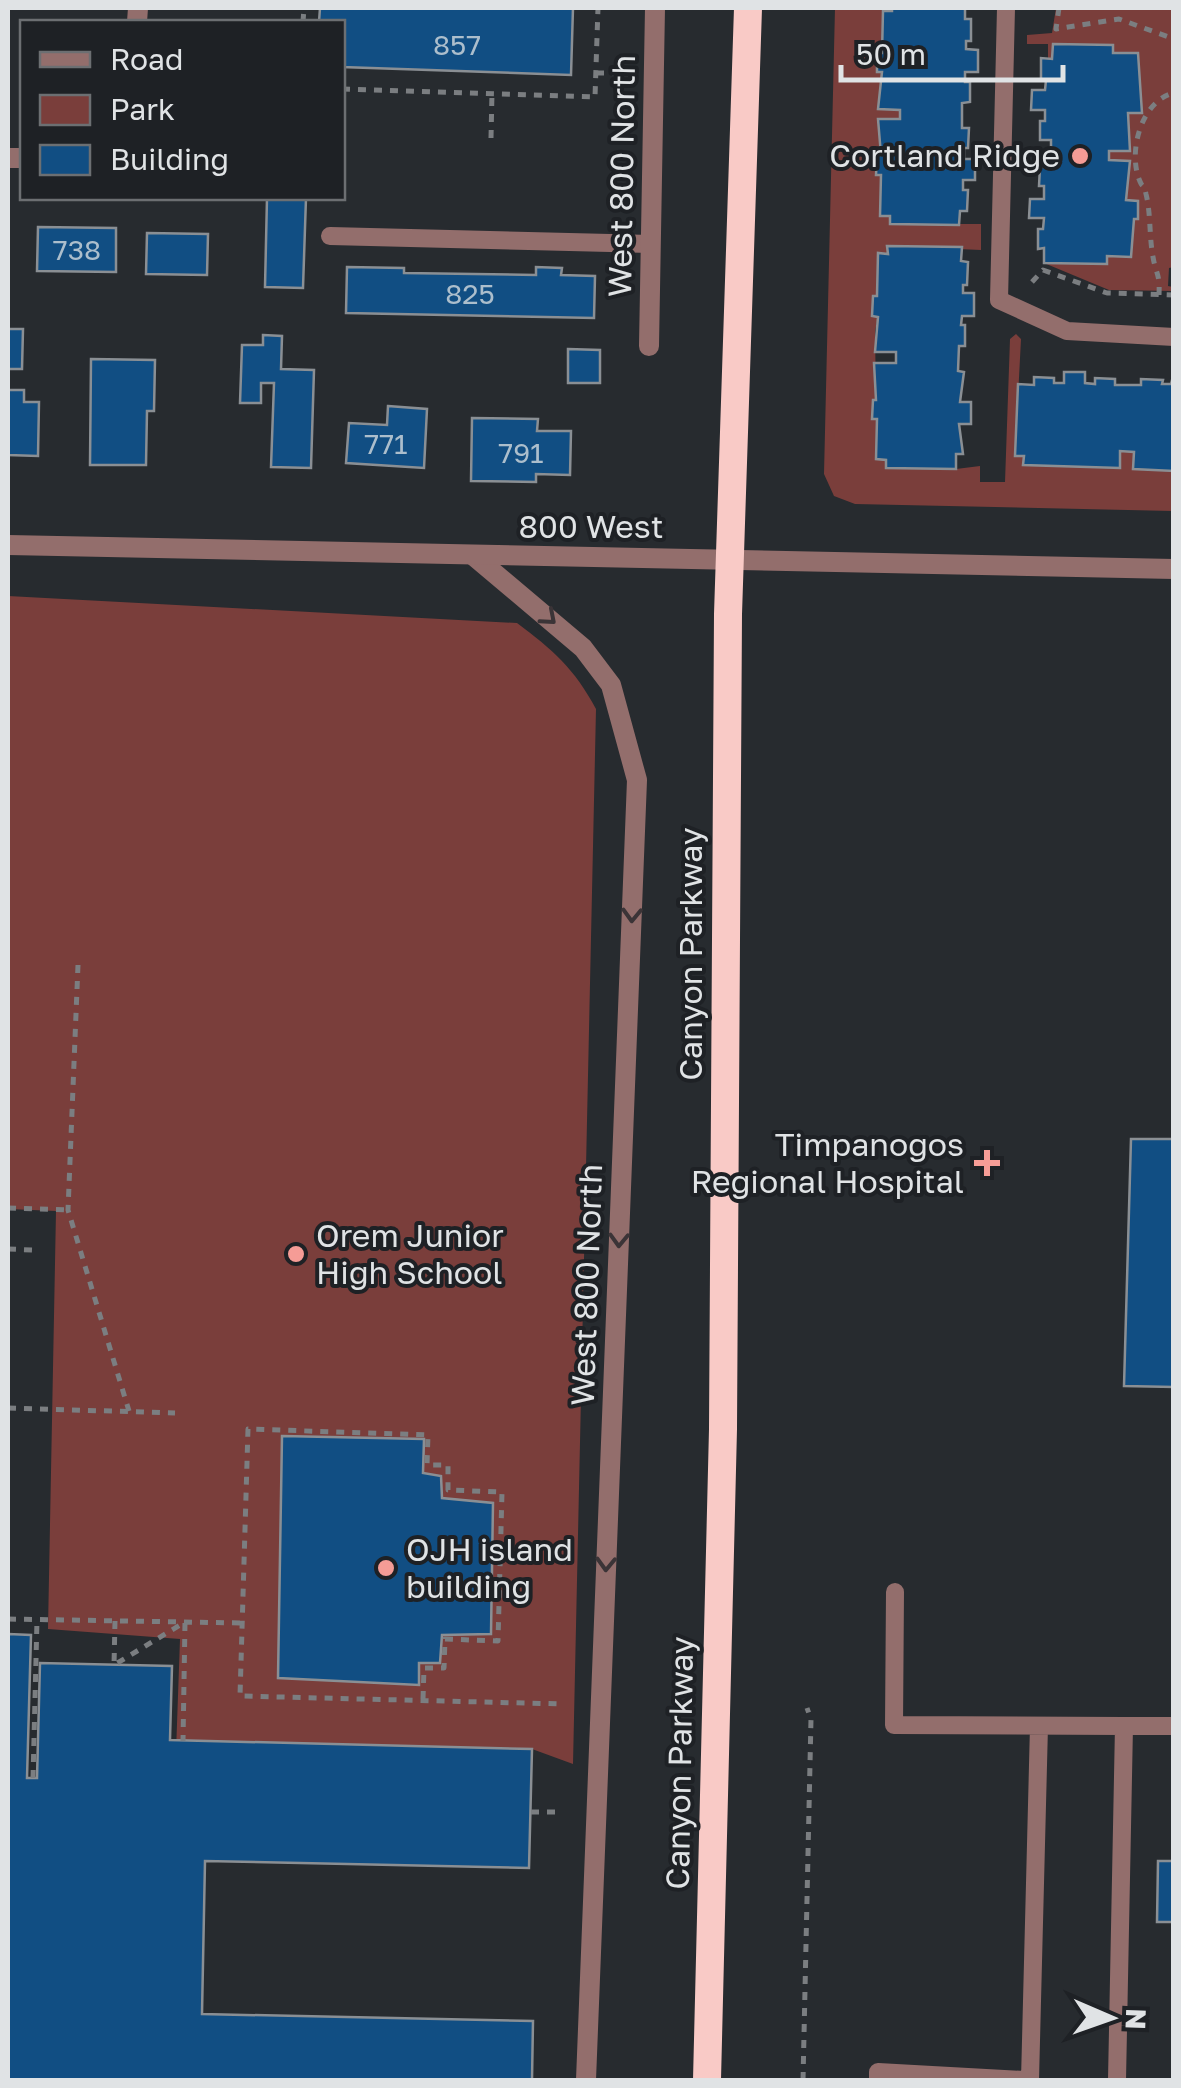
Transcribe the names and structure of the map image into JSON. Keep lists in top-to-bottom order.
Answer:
{
  "streets": {
    "highway": ["Canyon Parkway"],
    "street": ["West 800 North", "800 West"]
  },
  "crossings": [
    ["West 800 North", "800 West"],
    ["800 West", "Canyon Parkway"]
  ],
  "one_way": ["West 800 North"],
  "places": {
    "other": ["Cortland Ridge", "Orem Junior High School", "OJH island building"],
    "health": ["Timpanogos Regional Hospital"]
  },
  "house_numbers": [
    "857",
    "738",
    "825",
    "771",
    "791"
  ],
  "legend": ["Road", "Park", "Building"],
  "scale_bar": "50 m",
  "north": "right"
}
